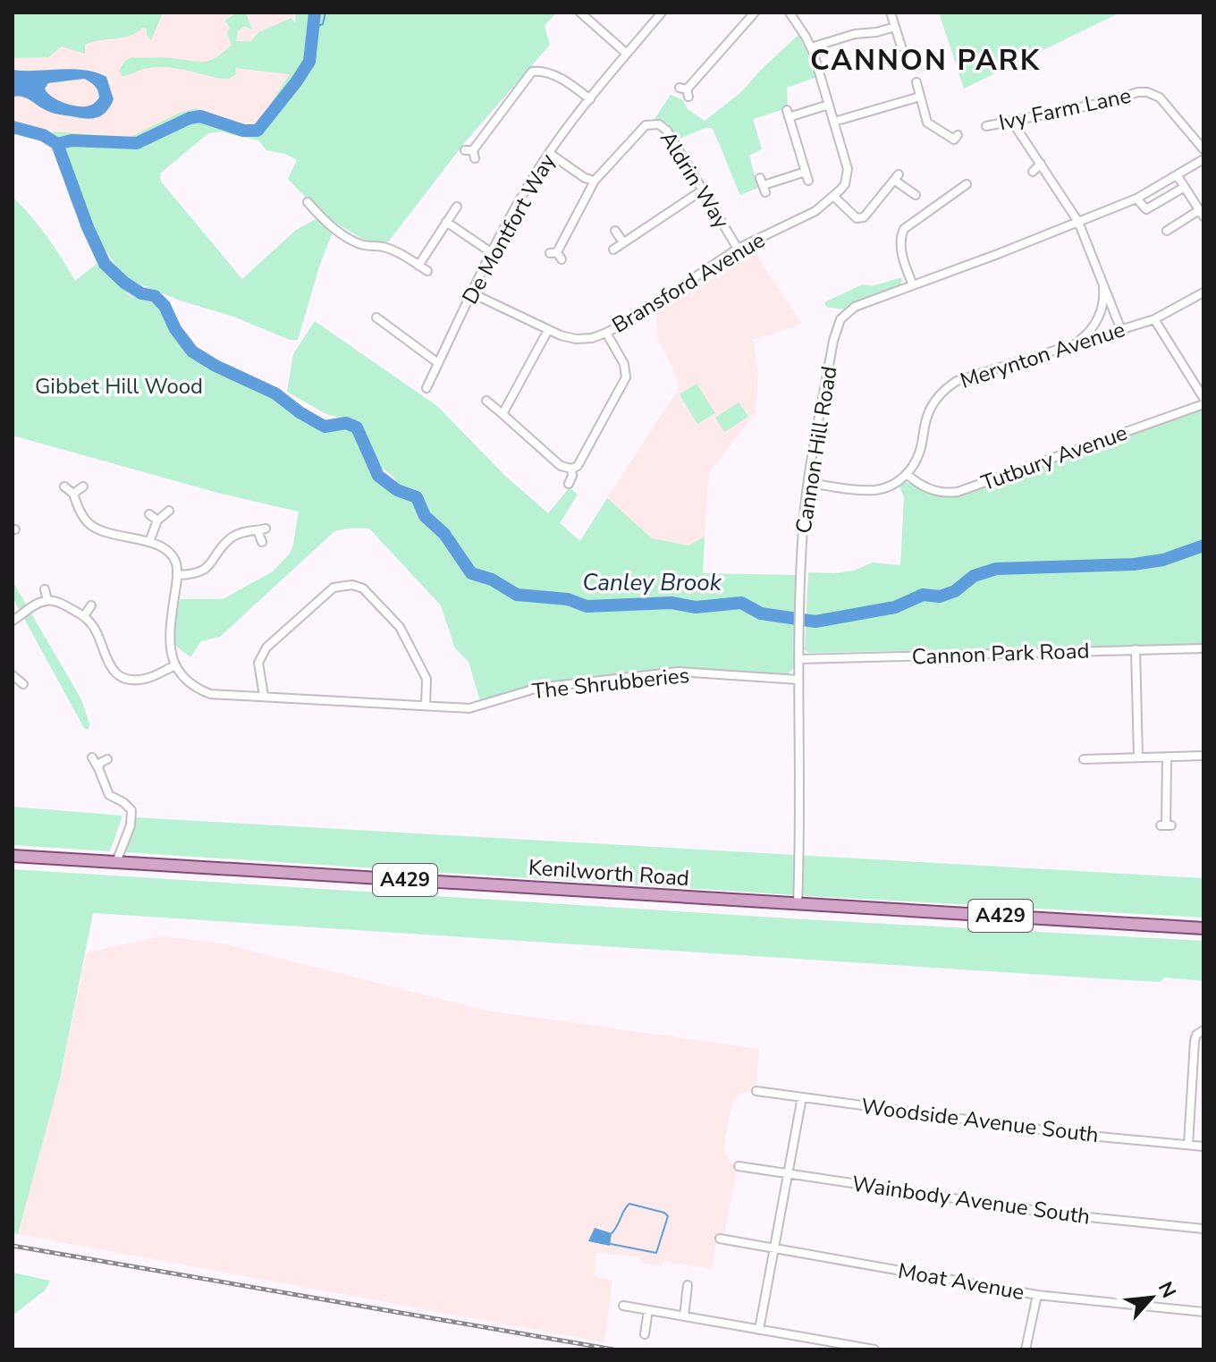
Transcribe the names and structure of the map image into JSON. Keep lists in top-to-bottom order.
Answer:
{
  "streets": {
    "main road": ["Kenilworth Road", "A429"],
    "street": [
      "Ivy Farm Lane",
      "Aldrin Way",
      "De Montfort Way",
      "Bransford Avenue",
      "Merynton Avenue",
      "Cannon Hill Road",
      "Tutbury Avenue",
      "Cannon Park Road",
      "The Shrubberies",
      "Woodside Avenue South",
      "Wainbody Avenue South",
      "Moat Avenue"
    ]
  },
  "crossings": [
    ["Aldrin Way", "Bransford Avenue"],
    ["De Montfort Way", "Bransford Avenue"],
    ["Merynton Avenue", "Tutbury Avenue"],
    ["Cannon Hill Road", "Cannon Park Road"],
    ["Cannon Hill Road", "The Shrubberies"],
    ["Cannon Hill Road", "Kenilworth Road"]
  ],
  "districts": ["CANNON PARK"],
  "water": ["Canley Brook"],
  "parks": ["Gibbet Hill Wood"],
  "north": "top right"
}
